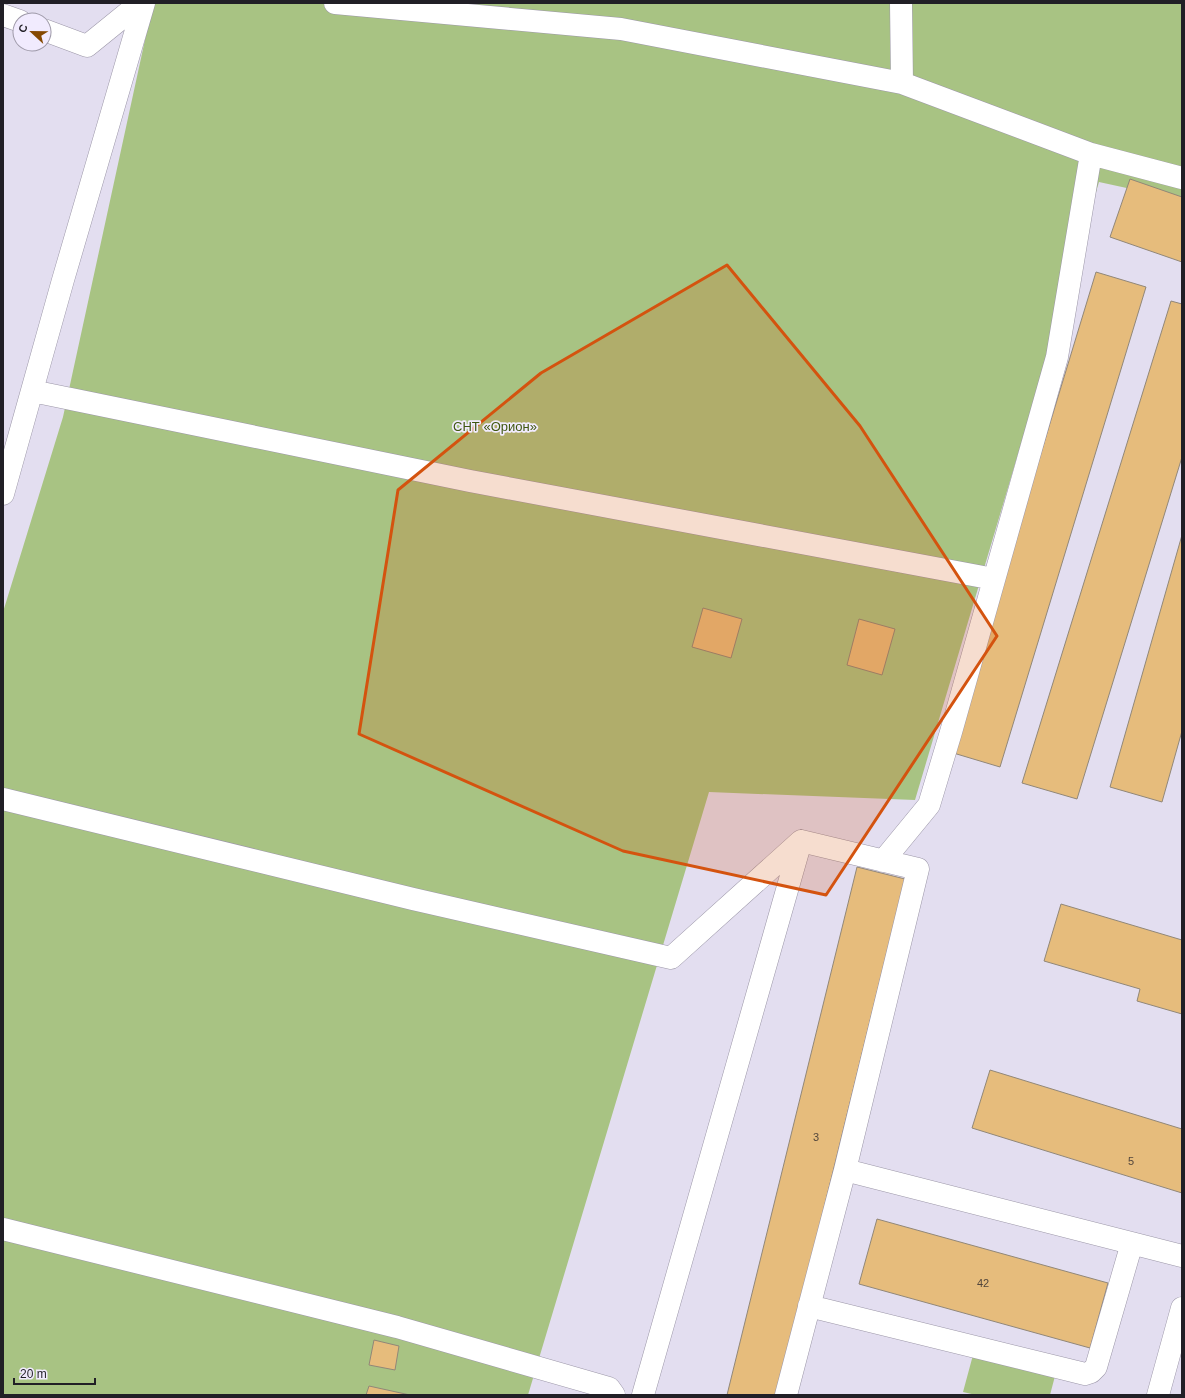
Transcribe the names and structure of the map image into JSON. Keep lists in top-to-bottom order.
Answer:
{
  "parks": ["СНТ «Орион»"],
  "house_numbers": ["3", "5", "42"],
  "scale_bar": "20 m",
  "north": "left"
}
